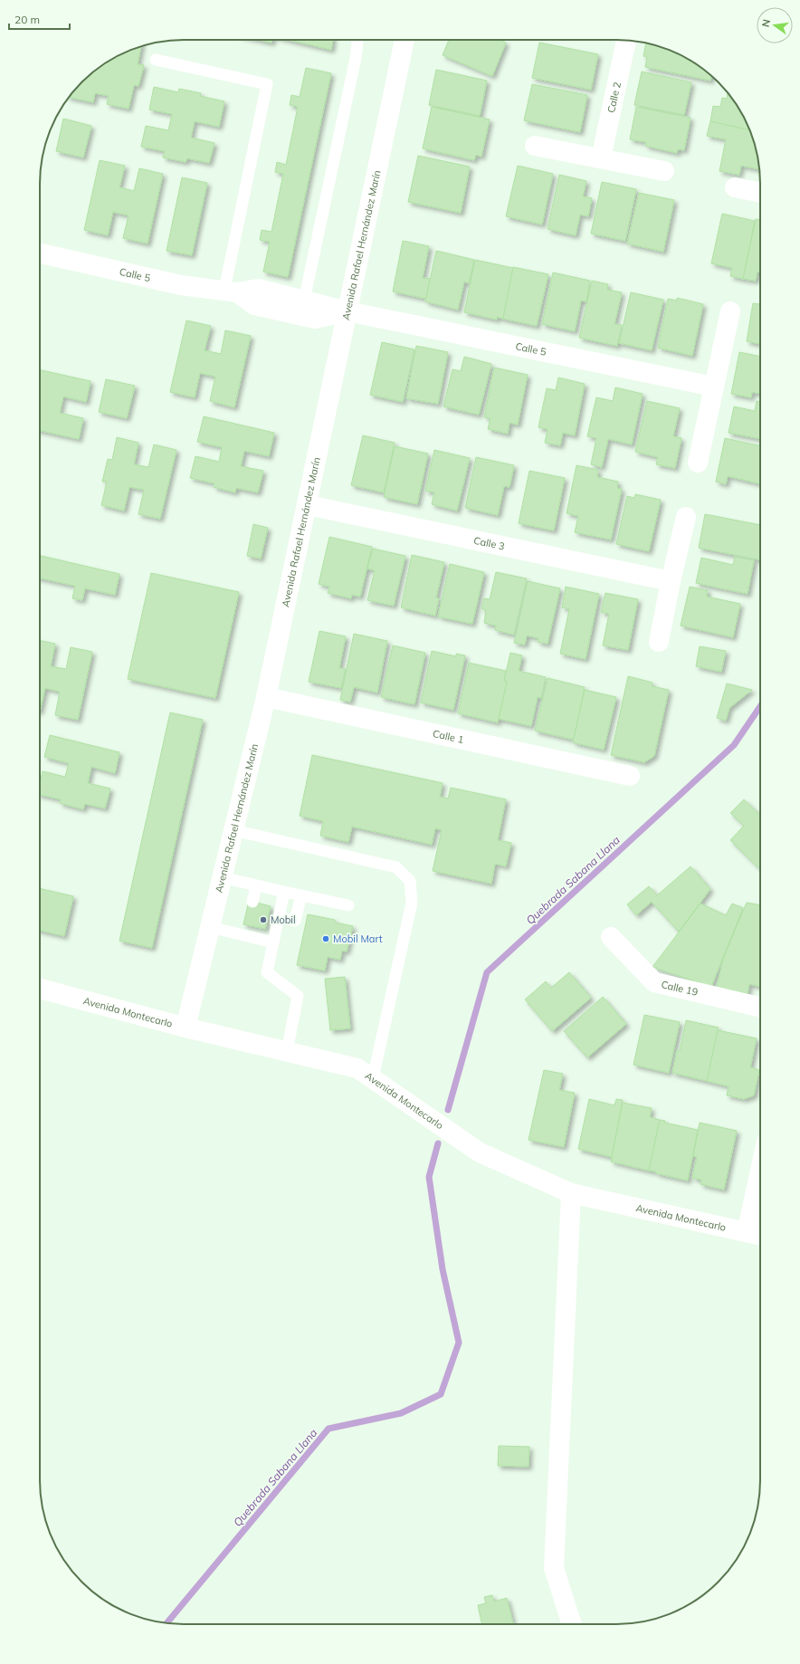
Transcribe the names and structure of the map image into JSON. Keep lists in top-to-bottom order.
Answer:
{
  "streets": {
    "street": [
      "Calle 2",
      "Avenida Rafael Hernández Marín",
      "Calle 5",
      "Calle 3",
      "Calle 1",
      "Calle 19",
      "Avenida Montecarlo"
    ]
  },
  "crossings": [
    ["Avenida Rafael Hernández Marín", "Calle 5"],
    ["Avenida Rafael Hernández Marín", "Calle 3"],
    ["Avenida Rafael Hernández Marín", "Calle 1"],
    ["Avenida Rafael Hernández Marín", "Avenida Montecarlo"]
  ],
  "water": ["Quebrada Sabana Llana"],
  "places": ["Mobil", "Mobil Mart"],
  "scale_bar": "20 m",
  "north": "left"
}
